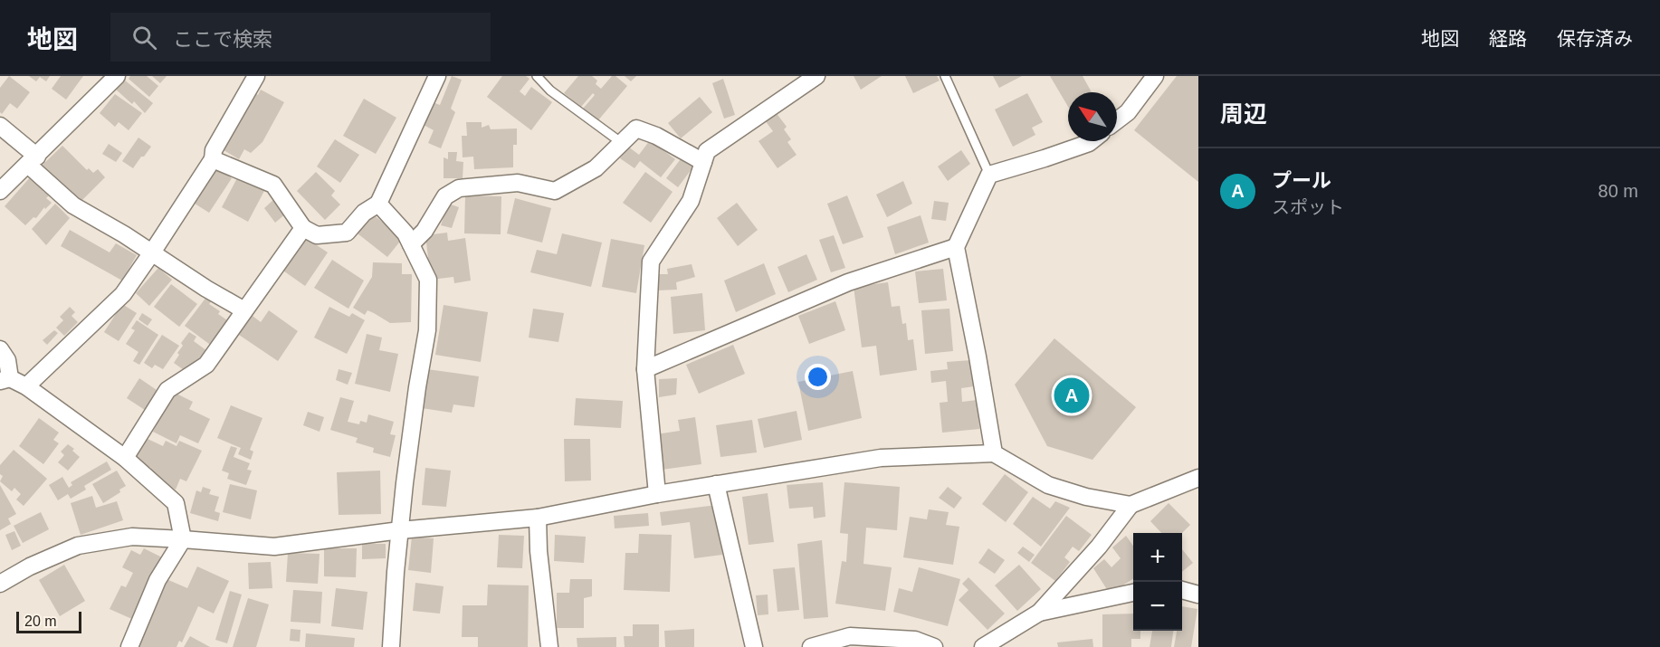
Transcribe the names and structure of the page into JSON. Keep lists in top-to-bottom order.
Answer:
{
  "scale_bar": "20 m",
  "north": "top left",
  "page": {
    "header": "地図",
    "search": "ここで検索",
    "nav": ["地図", "経路", "保存済み"],
    "heading": "周辺",
    "list": [
      {
        "mark": "A",
        "name": "プール",
        "note": "スポット",
        "value": "80 m"
      }
    ],
    "pins": "A",
    "map_buttons": ["+", "−"],
    "scale": "20 m"
  }
}
